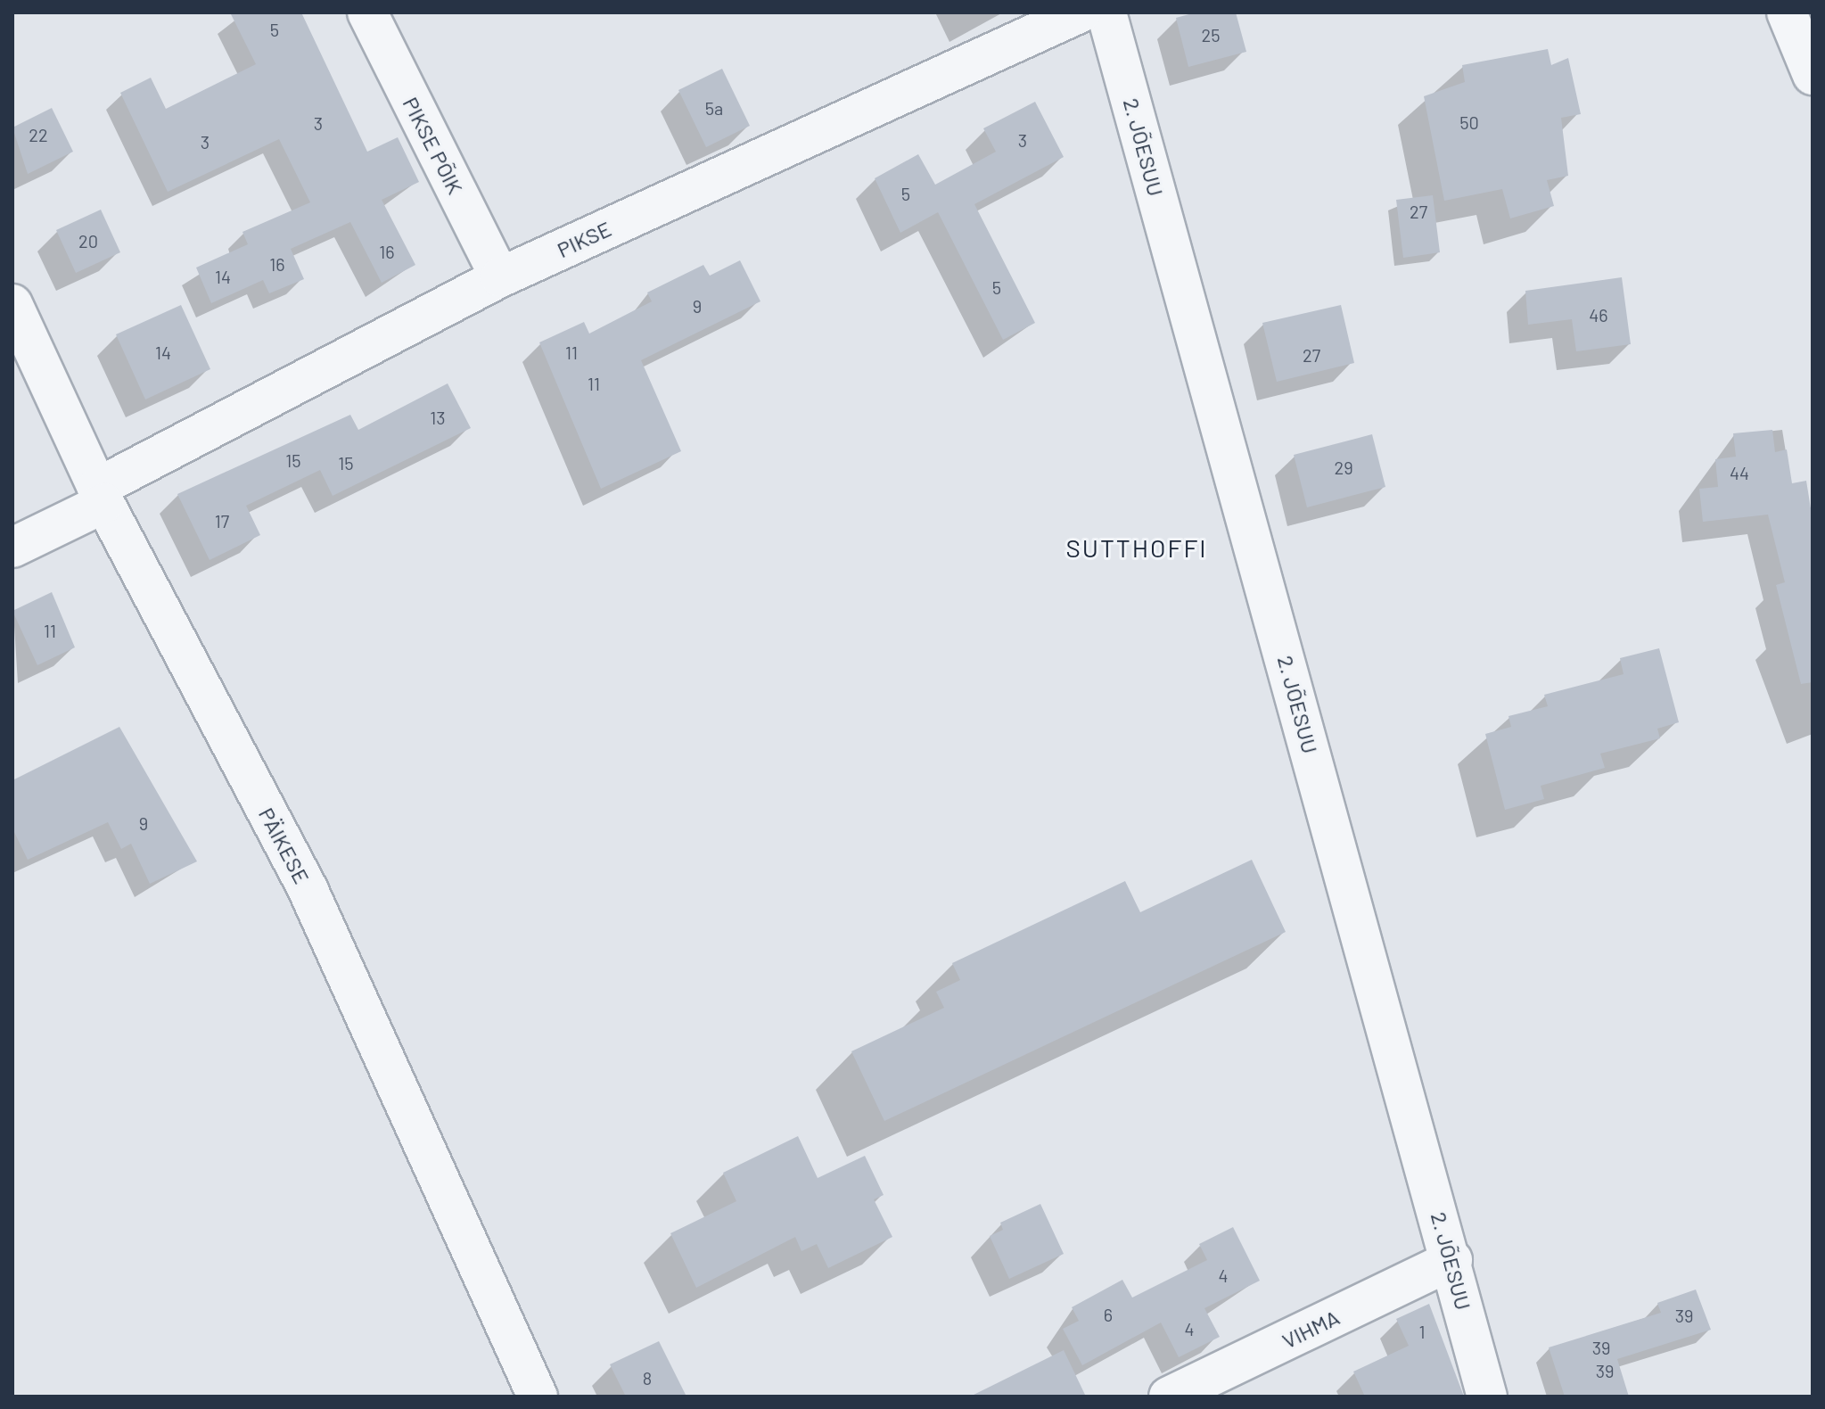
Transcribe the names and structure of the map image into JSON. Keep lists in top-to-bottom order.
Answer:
{
  "streets": {
    "street": [
      "PIKSE PÕIK",
      "2. JÕESUU",
      "PIKSE",
      "PÄIKESE",
      "VIHMA"
    ]
  },
  "crossings": [
    ["PIKSE PÕIK", "PIKSE"],
    ["2. JÕESUU", "VIHMA"],
    ["PIKSE", "PÄIKESE"]
  ],
  "districts": ["SUTTHOFFI"],
  "house_numbers": [
    "5",
    "25",
    "5a",
    "50",
    "3",
    "22",
    "3",
    "3",
    "5",
    "27",
    "20",
    "16",
    "16",
    "14",
    "5",
    "9",
    "46",
    "14",
    "11",
    "27",
    "11",
    "13",
    "15",
    "15",
    "29",
    "44",
    "17",
    "11",
    "9",
    "4",
    "6",
    "39",
    "4",
    "1",
    "39",
    "39",
    "8"
  ]
}
